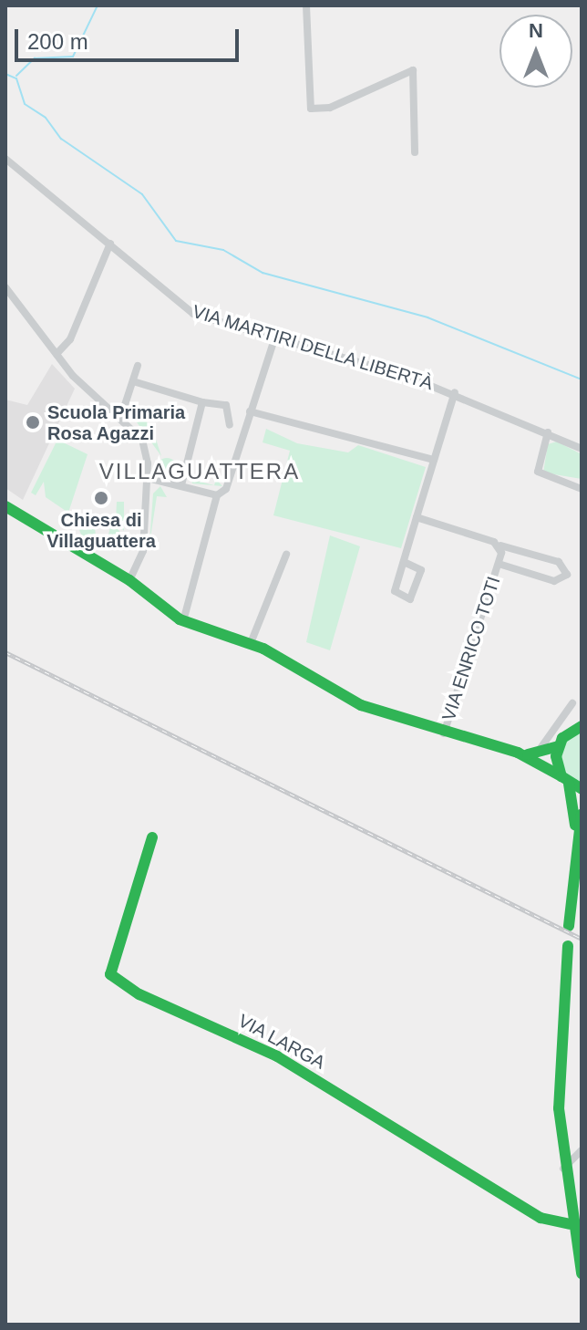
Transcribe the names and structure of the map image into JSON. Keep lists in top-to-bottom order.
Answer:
{
  "streets": {
    "street": ["VIA MARTIRI DELLA LIBERTÀ", "VIA ENRICO TOTI", "VIA LARGA"]
  },
  "districts": ["VILLAGUATTERA"],
  "places": ["Scuola Primaria Rosa Agazzi", "Chiesa di Villaguattera"],
  "scale_bar": "200 m",
  "north": "top"
}
